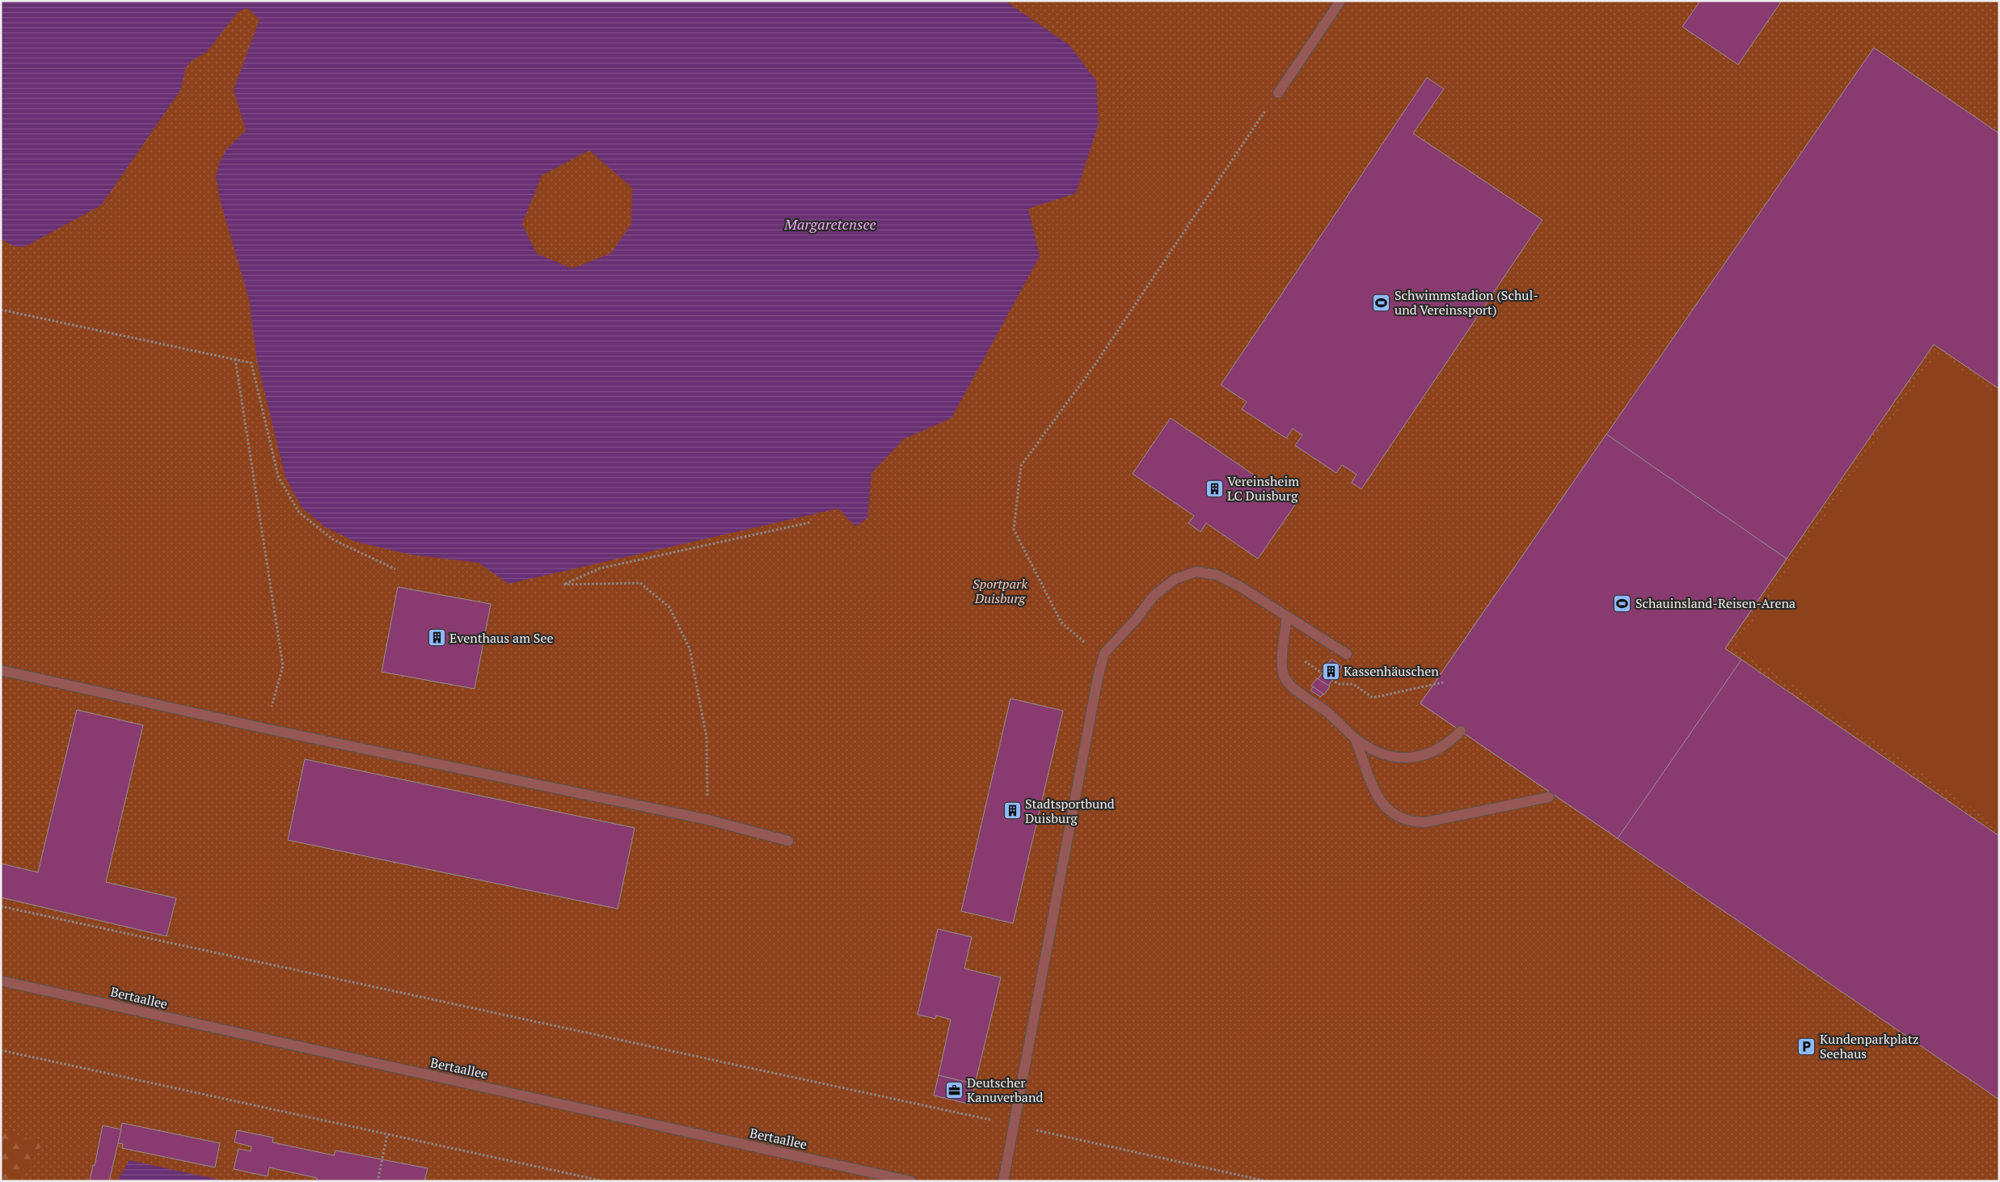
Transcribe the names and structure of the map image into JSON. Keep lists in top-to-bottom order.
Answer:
{
  "streets": {
    "street": ["Bertaallee"]
  },
  "water": ["Margaretensee"],
  "parks": ["Sportpark Duisburg"],
  "places": {
    "sports": ["Schwimmstadion (Schul- und Vereinssport)", "Schauinsland-Reisen-Arena"],
    "building": [
      "Vereinsheim LC Duisburg",
      "Eventhaus am See",
      "Kassenhäuschen",
      "Stadtsportbund Duisburg"
    ],
    "parking": ["Kundenparkplatz Seehaus"],
    "office": ["Deutscher Kanuverband"]
  }
}
